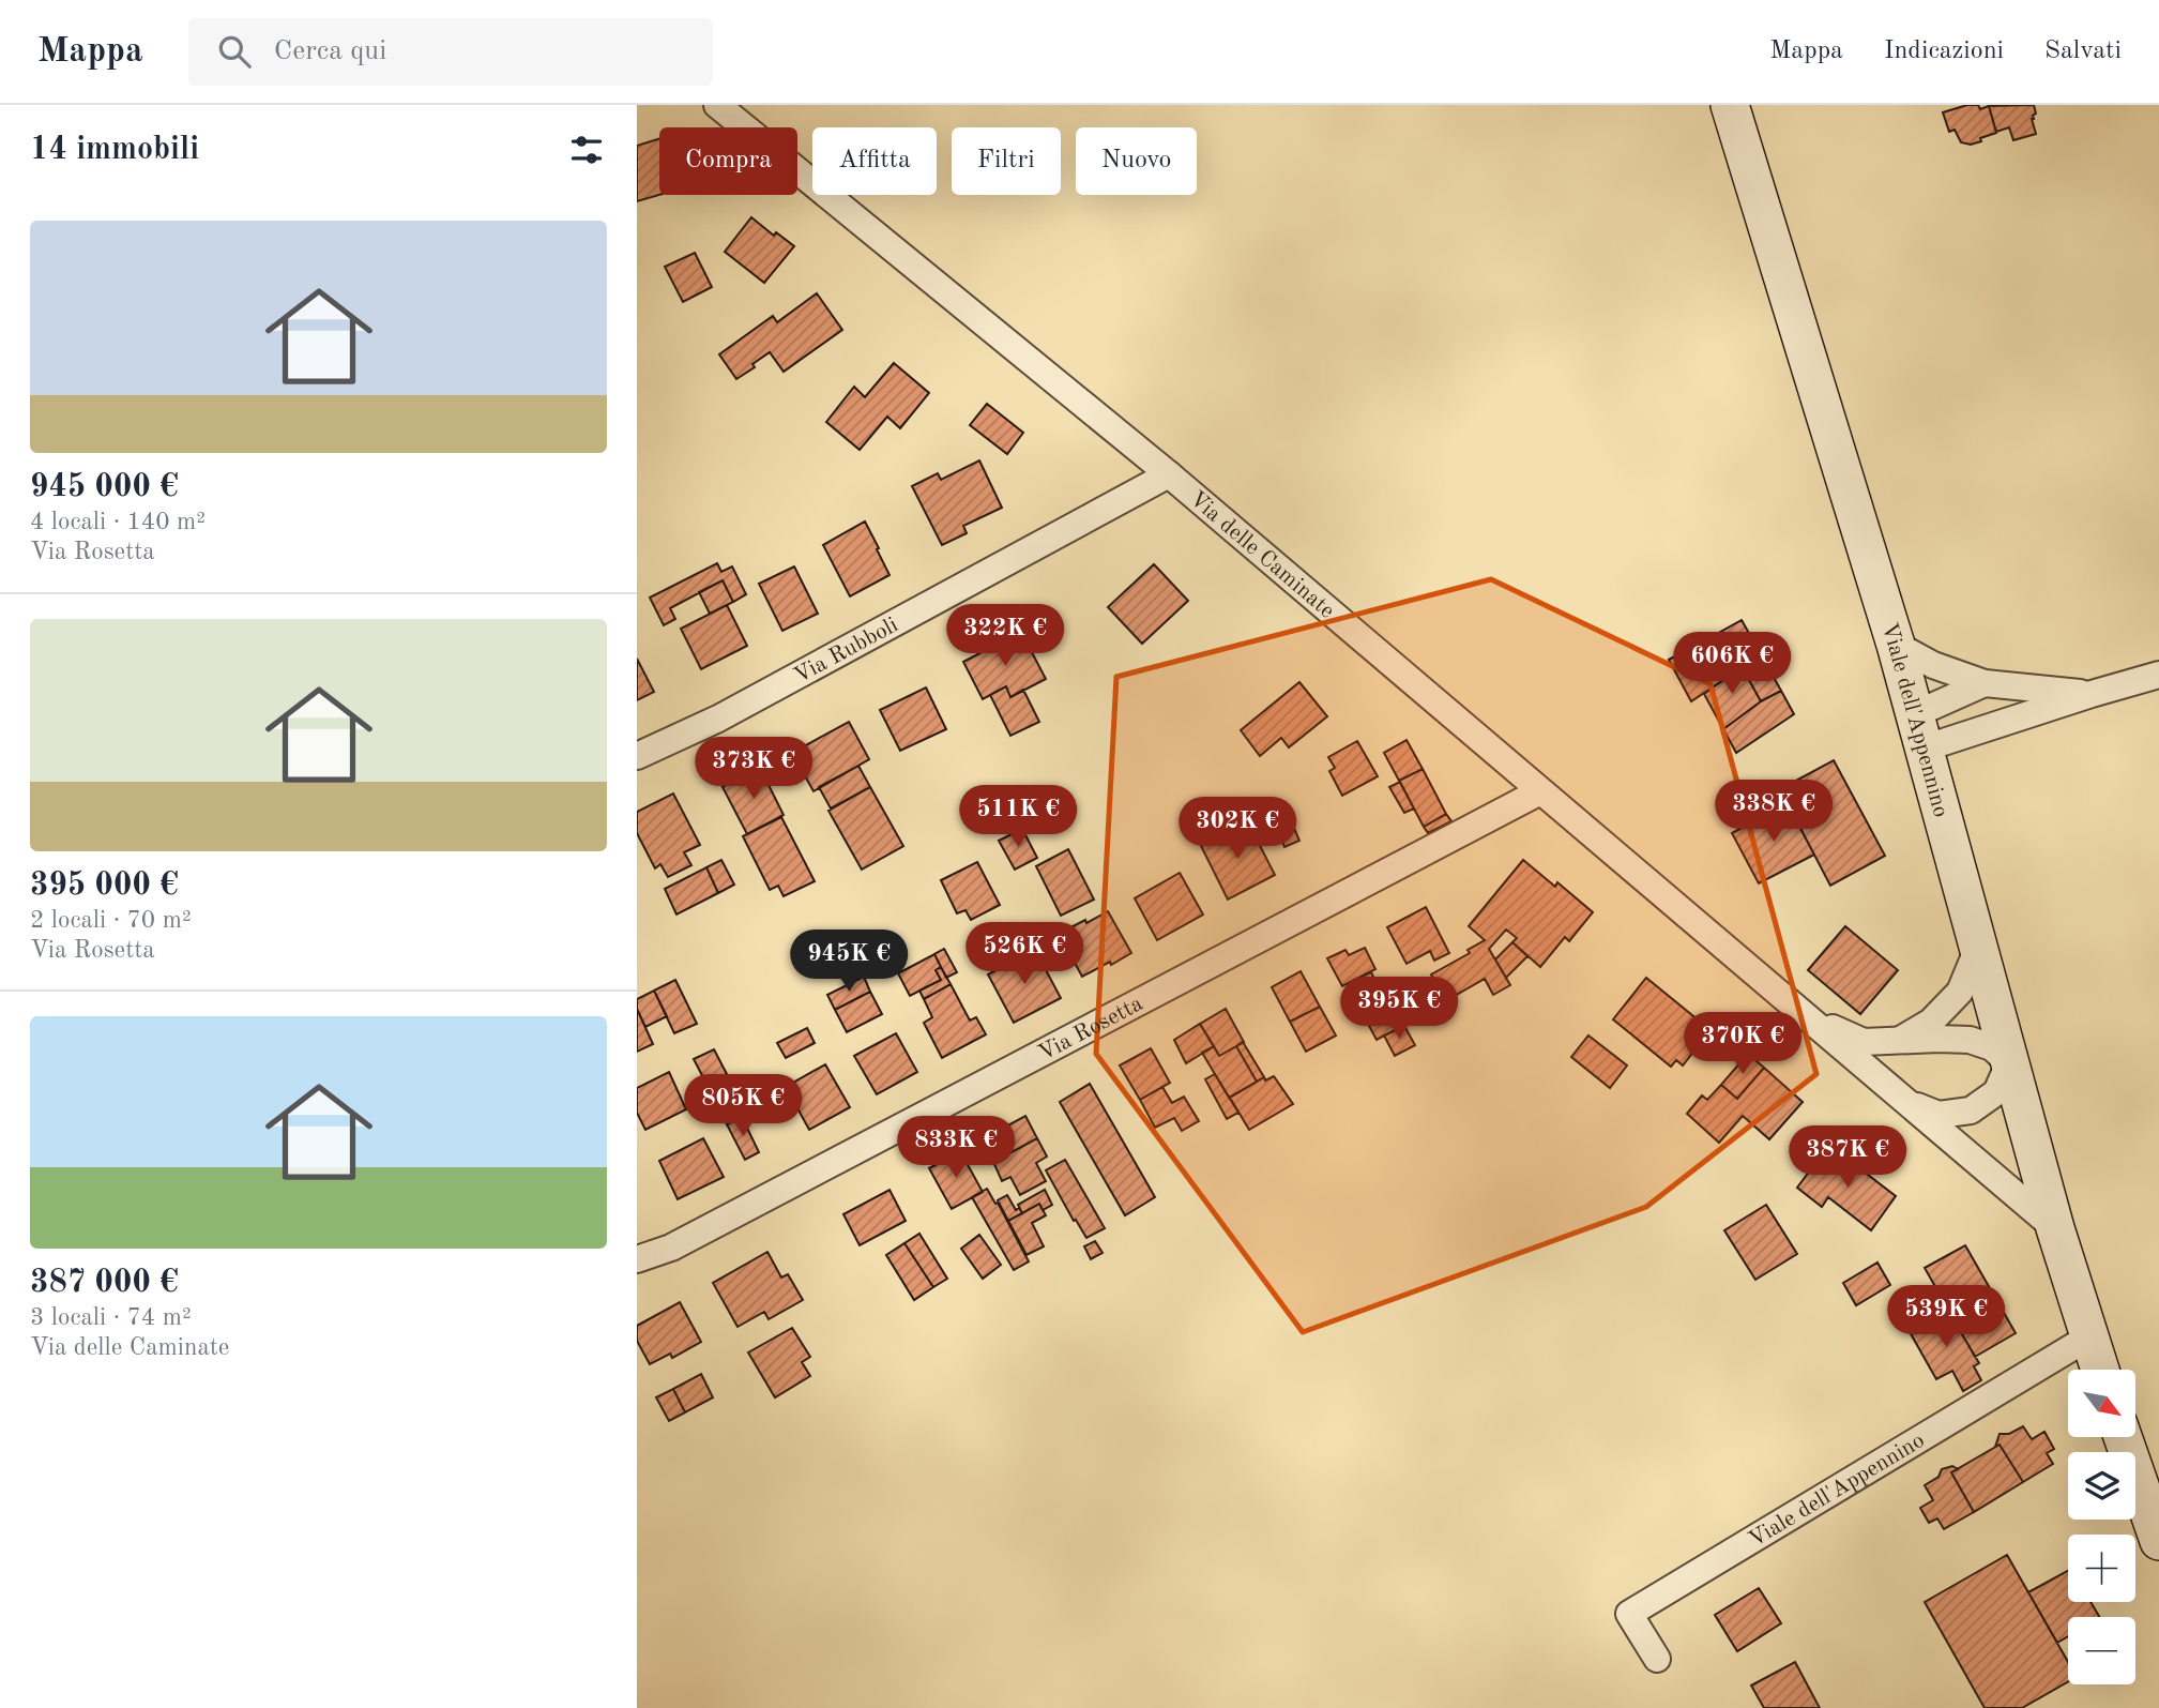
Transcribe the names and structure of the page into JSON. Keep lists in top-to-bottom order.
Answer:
{
  "streets": {
    "main road": ["Viale dell'Appennino"],
    "street": ["Via delle Caminate", "Via Rubboli", "Via Rosetta"]
  },
  "crossings": [
    ["Via delle Caminate", "Via Rubboli"],
    ["Via delle Caminate", "Viale dell'Appennino"],
    ["Via delle Caminate", "Via Rosetta"]
  ],
  "north": "bottom right",
  "page": {
    "header": "Mappa",
    "search": "Cerca qui",
    "nav": ["Mappa", "Indicazioni", "Salvati"],
    "heading": "14 immobili",
    "chip": [
      "Compra",
      "Affitta",
      "Filtri",
      "Nuovo"
    ],
    "list": [
      {
        "name": "945 000 €",
        "note": "4 locali · 140 m² · Via Rosetta"
      },
      {
        "name": "395 000 €",
        "note": "2 locali · 70 m² · Via Rosetta"
      },
      {
        "name": "387 000 €",
        "note": "3 locali · 74 m² · Via delle Caminate"
      }
    ],
    "price": [
      "322K €",
      "606K €",
      "373K €",
      "338K €",
      "511K €",
      "302K €",
      "526K €",
      "945K €",
      "395K €",
      "370K €",
      "805K €",
      "833K €",
      "387K €",
      "539K €"
    ],
    "map_buttons": ["+", "−"]
  }
}
